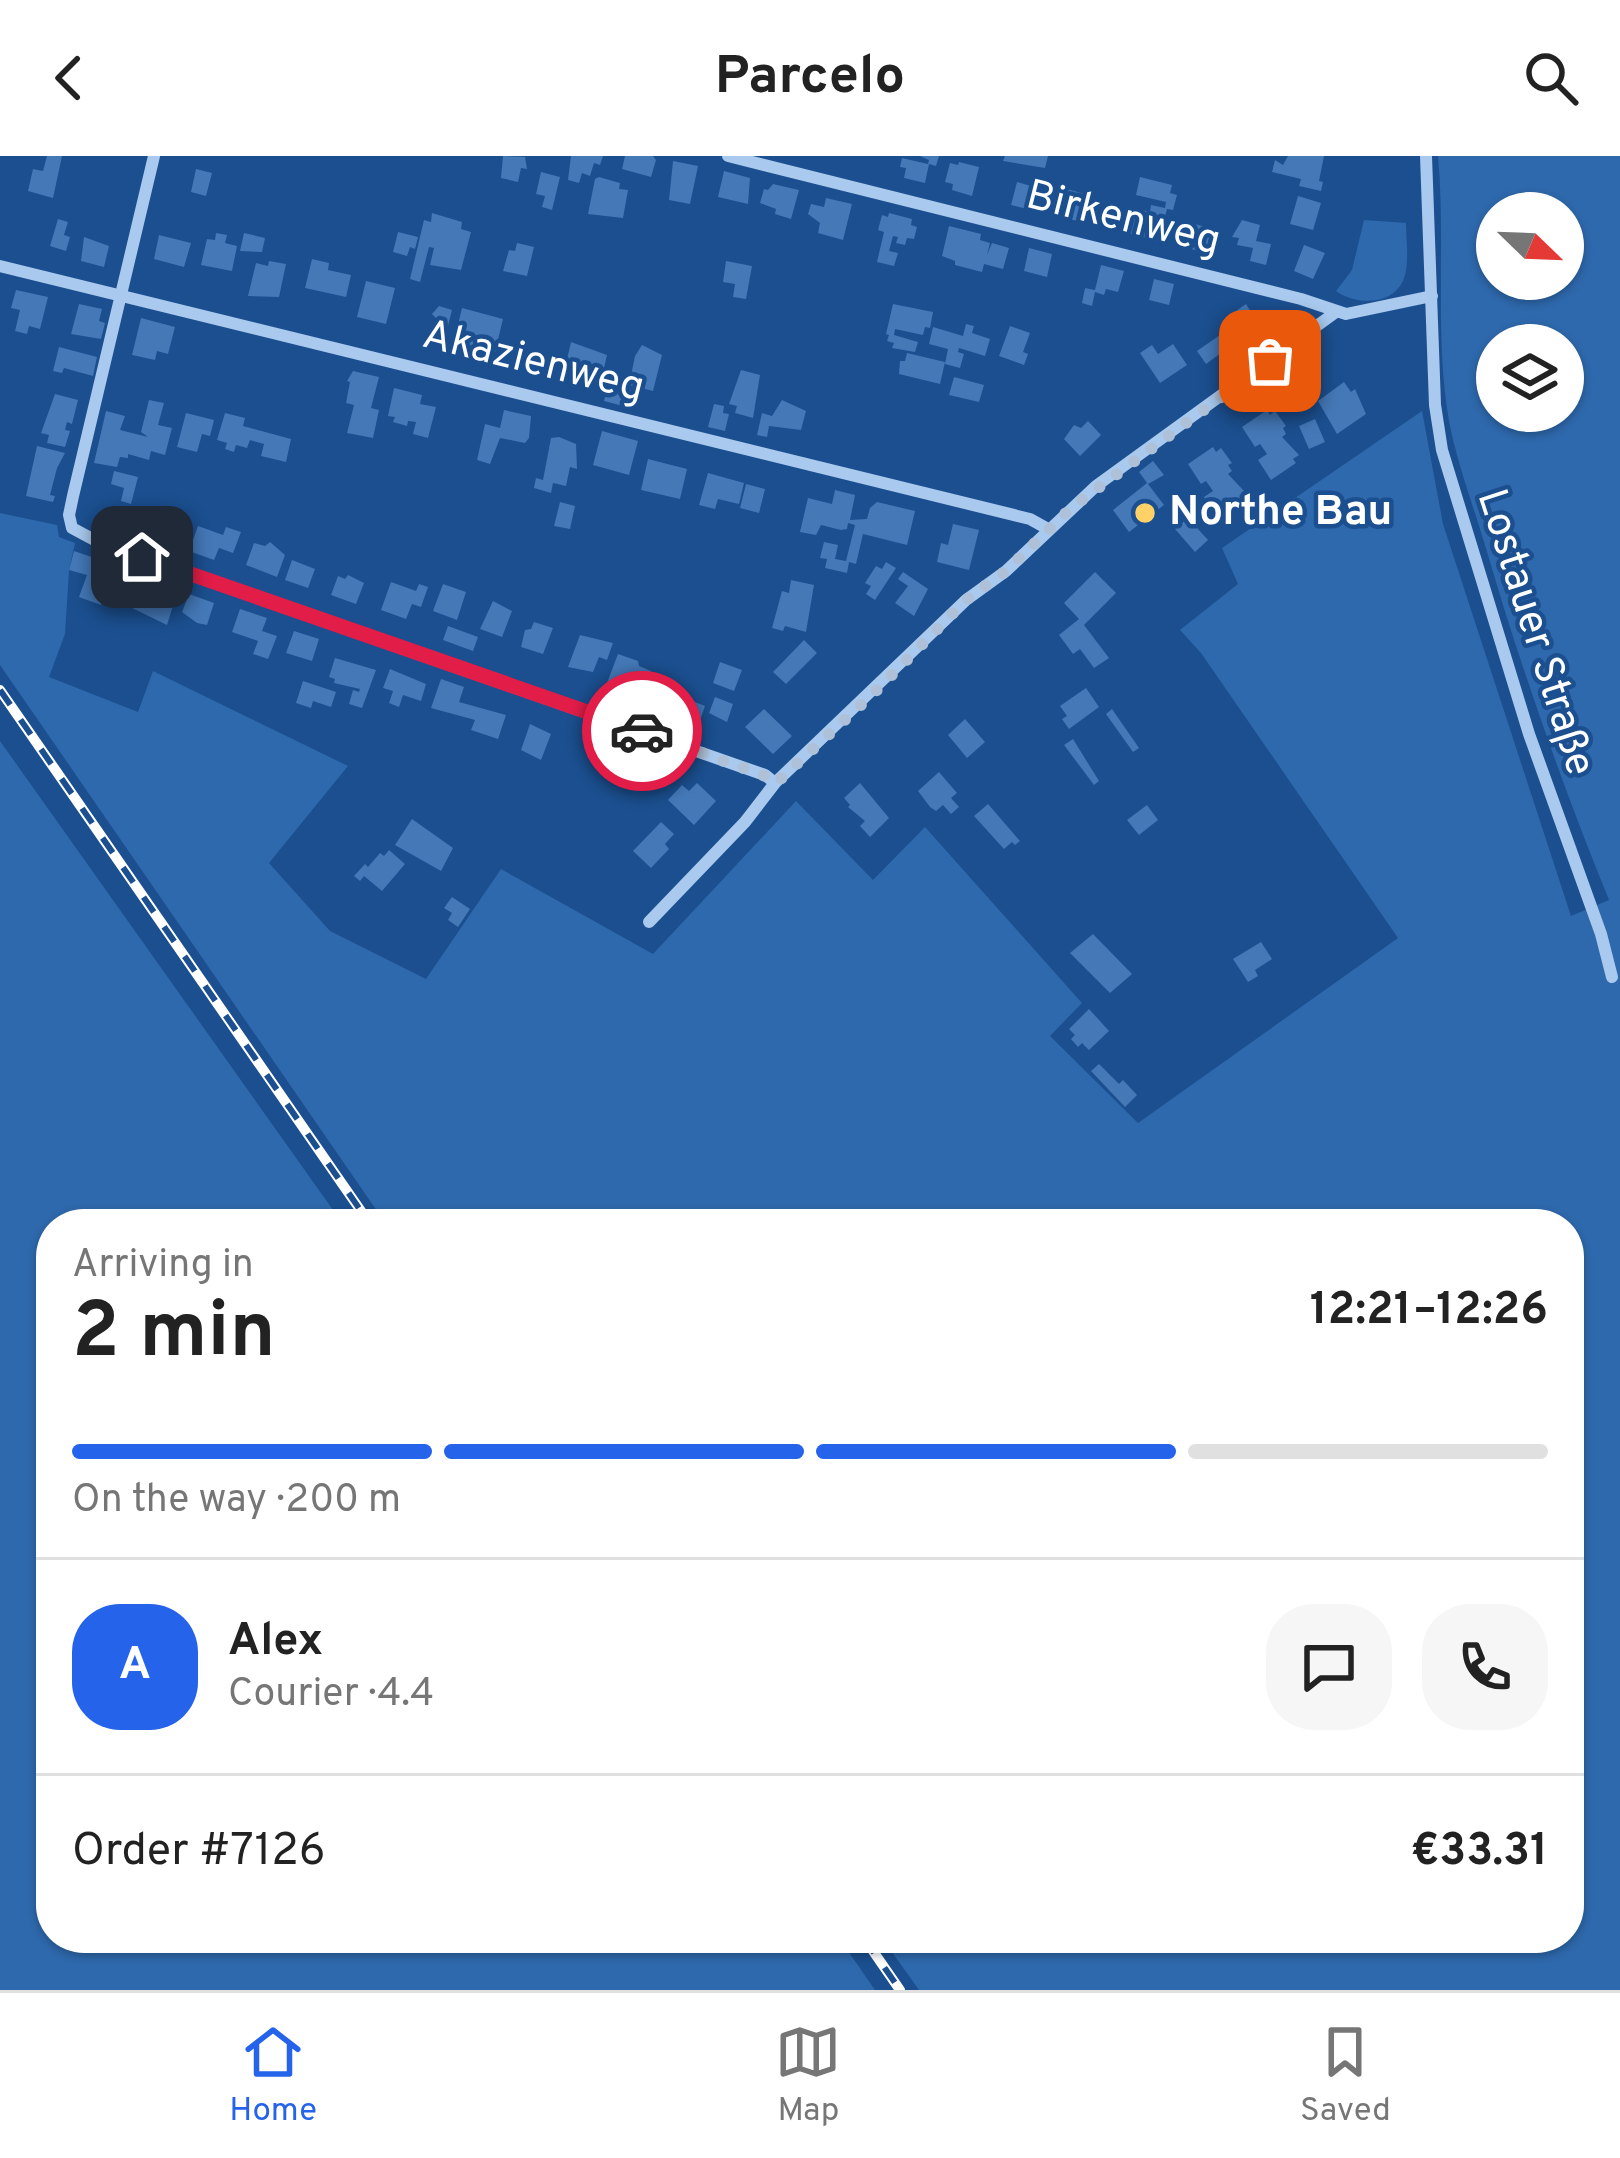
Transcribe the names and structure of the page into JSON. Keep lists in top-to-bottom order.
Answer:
{
  "streets": {
    "street": ["Birkenweg", "Akazienweg", "Lostauer Straße"]
  },
  "crossings": [
    ["Birkenweg", "Lostauer Straße"]
  ],
  "places": ["Northe Bau"],
  "north": "bottom right",
  "page": {
    "header": "Parcelo",
    "heading": ["2 min", "Arriving in", "12:21–12:26"],
    "panel": [
      "Alex",
      "Courier · 4.4",
      "Order #7126",
      "€33.31"
    ],
    "bar": "On the way · 200 m",
    "round": "A",
    "tabs": ["Home", "Map", "Saved"]
  }
}
